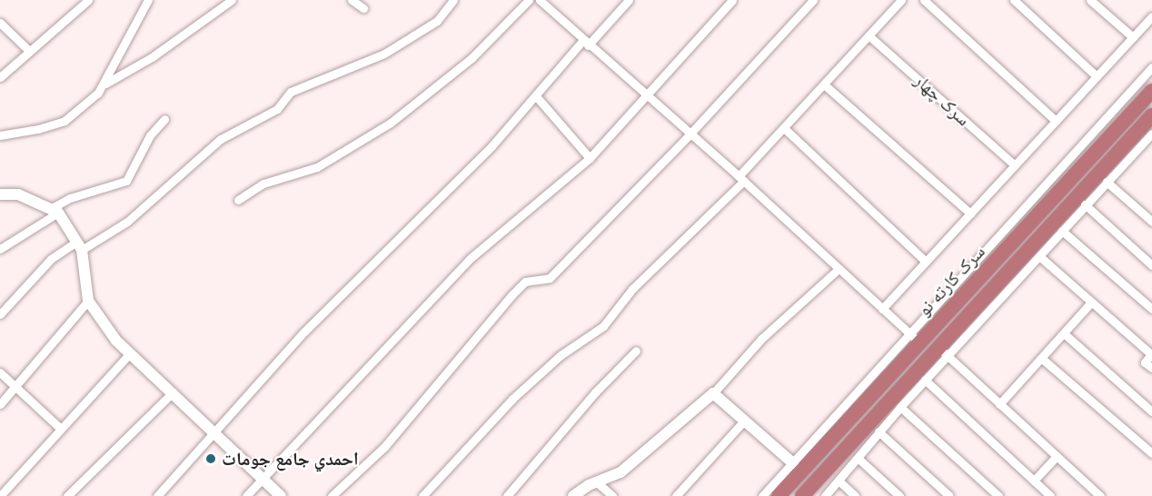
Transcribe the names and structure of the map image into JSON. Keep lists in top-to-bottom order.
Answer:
{
  "streets": {
    "highway": ["سرک کارته نو"],
    "street": ["سرک چهار"]
  },
  "places": ["احمدي جامع جومات"]
}
